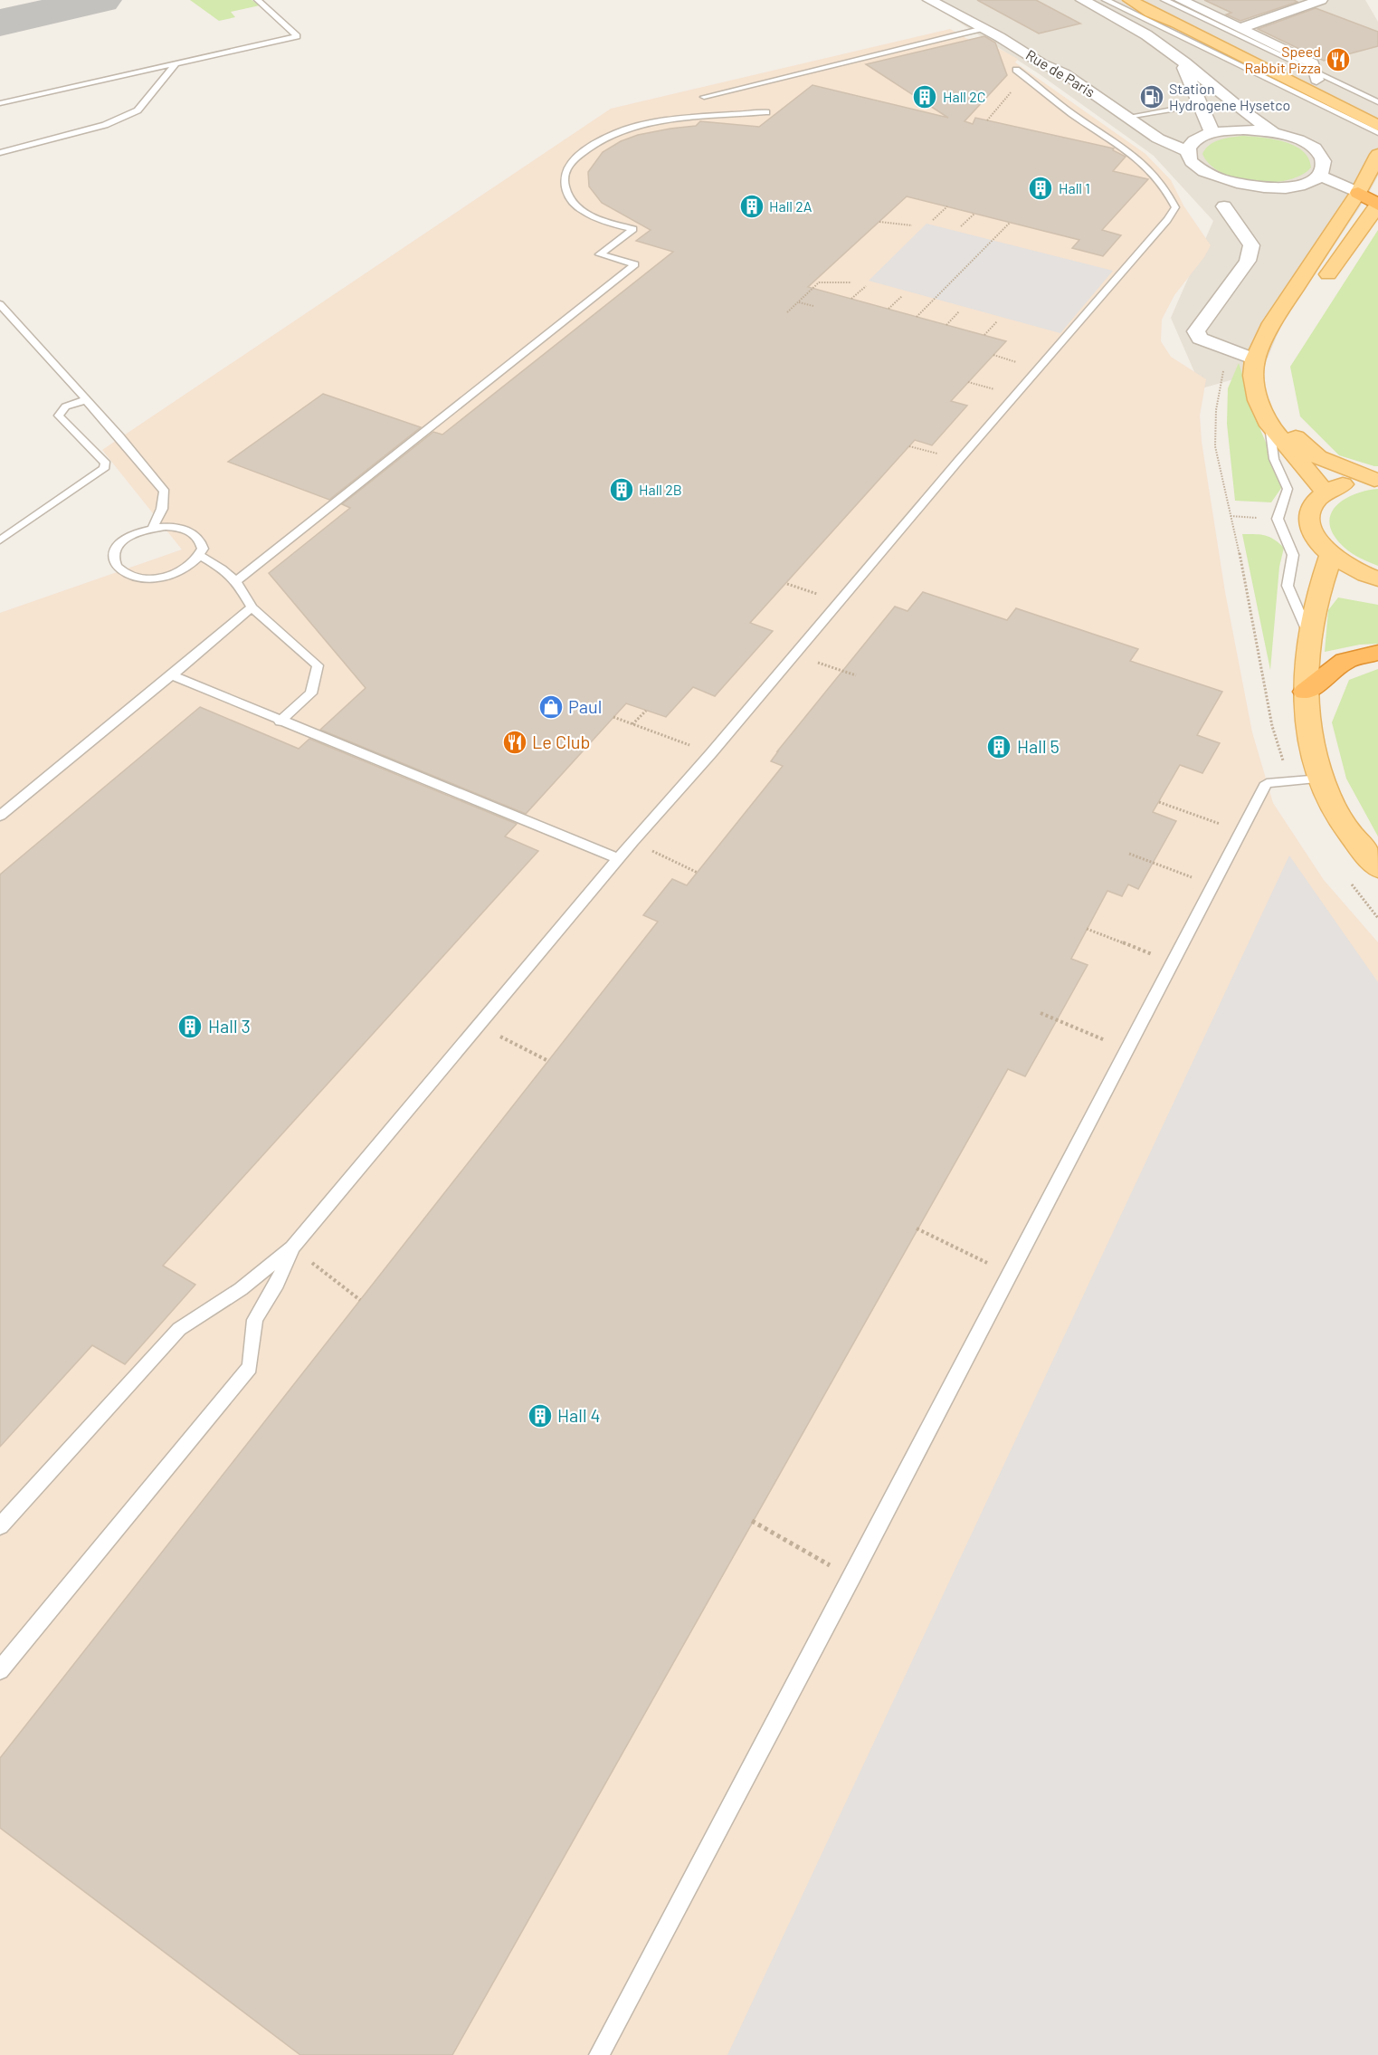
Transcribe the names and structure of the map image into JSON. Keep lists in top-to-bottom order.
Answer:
{
  "streets": {
    "street": ["Rue de Paris"]
  },
  "places": {
    "restaurant": ["Speed Rabbit Pizza", "Le Club"],
    "building": [
      "Hall 2C",
      "Hall 1",
      "Hall 2A",
      "Hall 2B",
      "Hall 5",
      "Hall 3",
      "Hall 4"
    ],
    "fuel station": ["Station Hydrogene Hysetco"],
    "shop": ["Paul"]
  }
}
